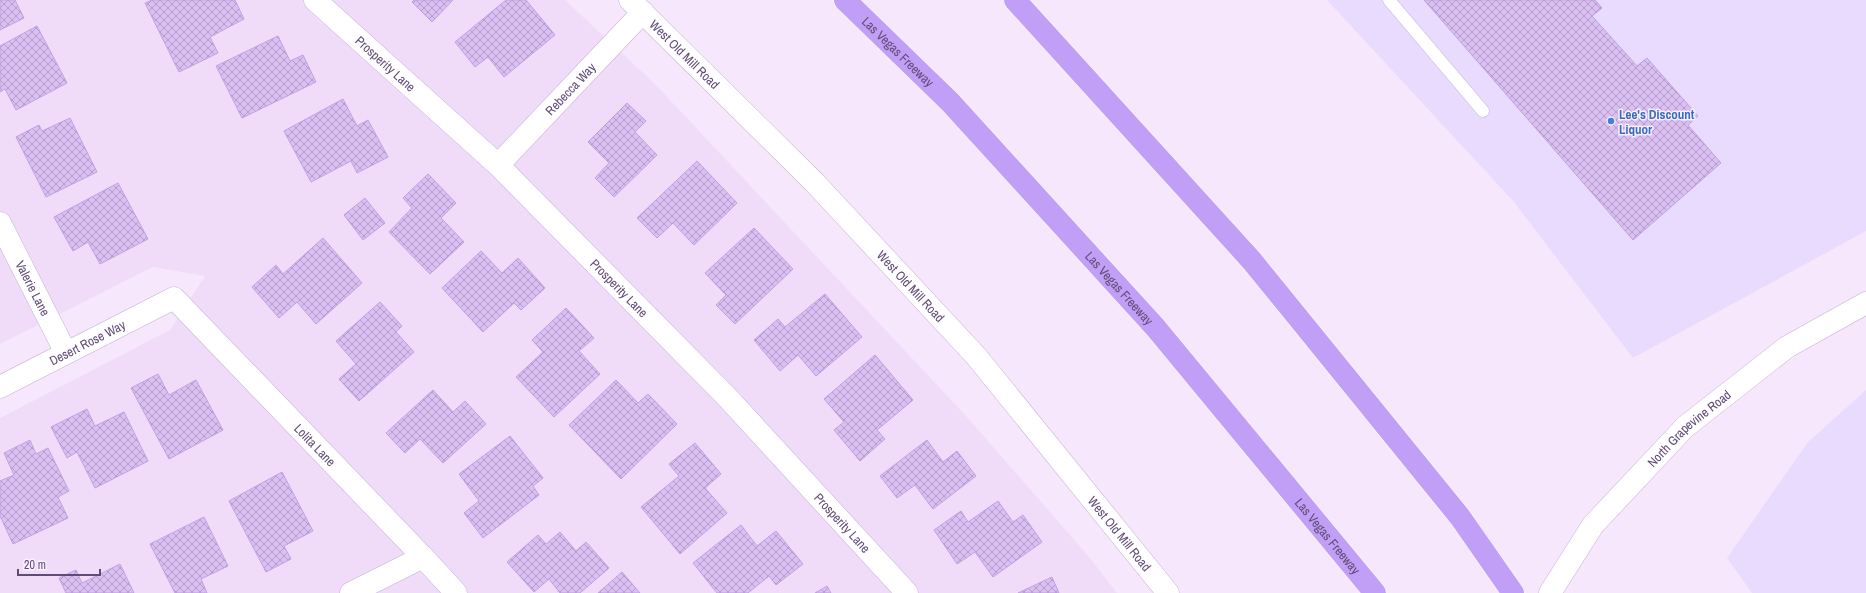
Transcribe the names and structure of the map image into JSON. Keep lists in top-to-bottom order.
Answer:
{
  "streets": {
    "highway": ["Las Vegas Freeway"],
    "street": [
      "West Old Mill Road",
      "Prosperity Lane",
      "Rebecca Way",
      "Valerie Lane",
      "Desert Rose Way",
      "North Grapevine Road",
      "Lolita Lane"
    ]
  },
  "crossings": [
    ["West Old Mill Road", "Rebecca Way"],
    ["Prosperity Lane", "Rebecca Way"],
    ["Valerie Lane", "Desert Rose Way"],
    ["Desert Rose Way", "Lolita Lane"]
  ],
  "places": ["Lee's Discount Liquor"],
  "scale_bar": "20 m"
}
